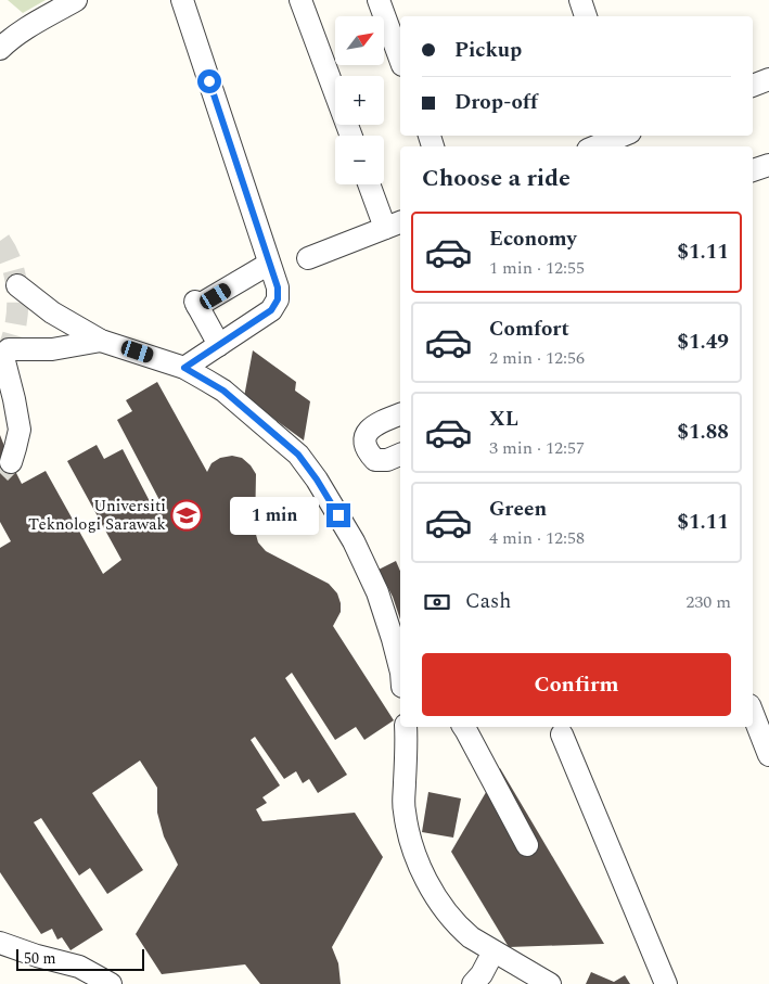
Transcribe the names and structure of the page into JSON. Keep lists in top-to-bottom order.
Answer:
{
  "places": {
    "school or university": ["Universiti Teknologi Sarawak"]
  },
  "scale_bar": "50 m",
  "north": "top right",
  "page": {
    "map_buttons": ["+", "−"],
    "banner": ["Pickup", "Drop-off"],
    "heading": "Choose a ride",
    "list": [
      {
        "name": "Economy",
        "note": "1 min · 12:55",
        "value": "$1.11"
      },
      {
        "name": "Comfort",
        "note": "2 min · 12:56",
        "value": "$1.49"
      },
      {
        "name": "XL",
        "note": "3 min · 12:57",
        "value": "$1.88"
      },
      {
        "name": "Green",
        "note": "4 min · 12:58",
        "value": "$1.11"
      }
    ],
    "bubble": "1 min",
    "pay": ["Cash", "230 m"],
    "buttons": "Confirm",
    "scale": "50 m"
  }
}
